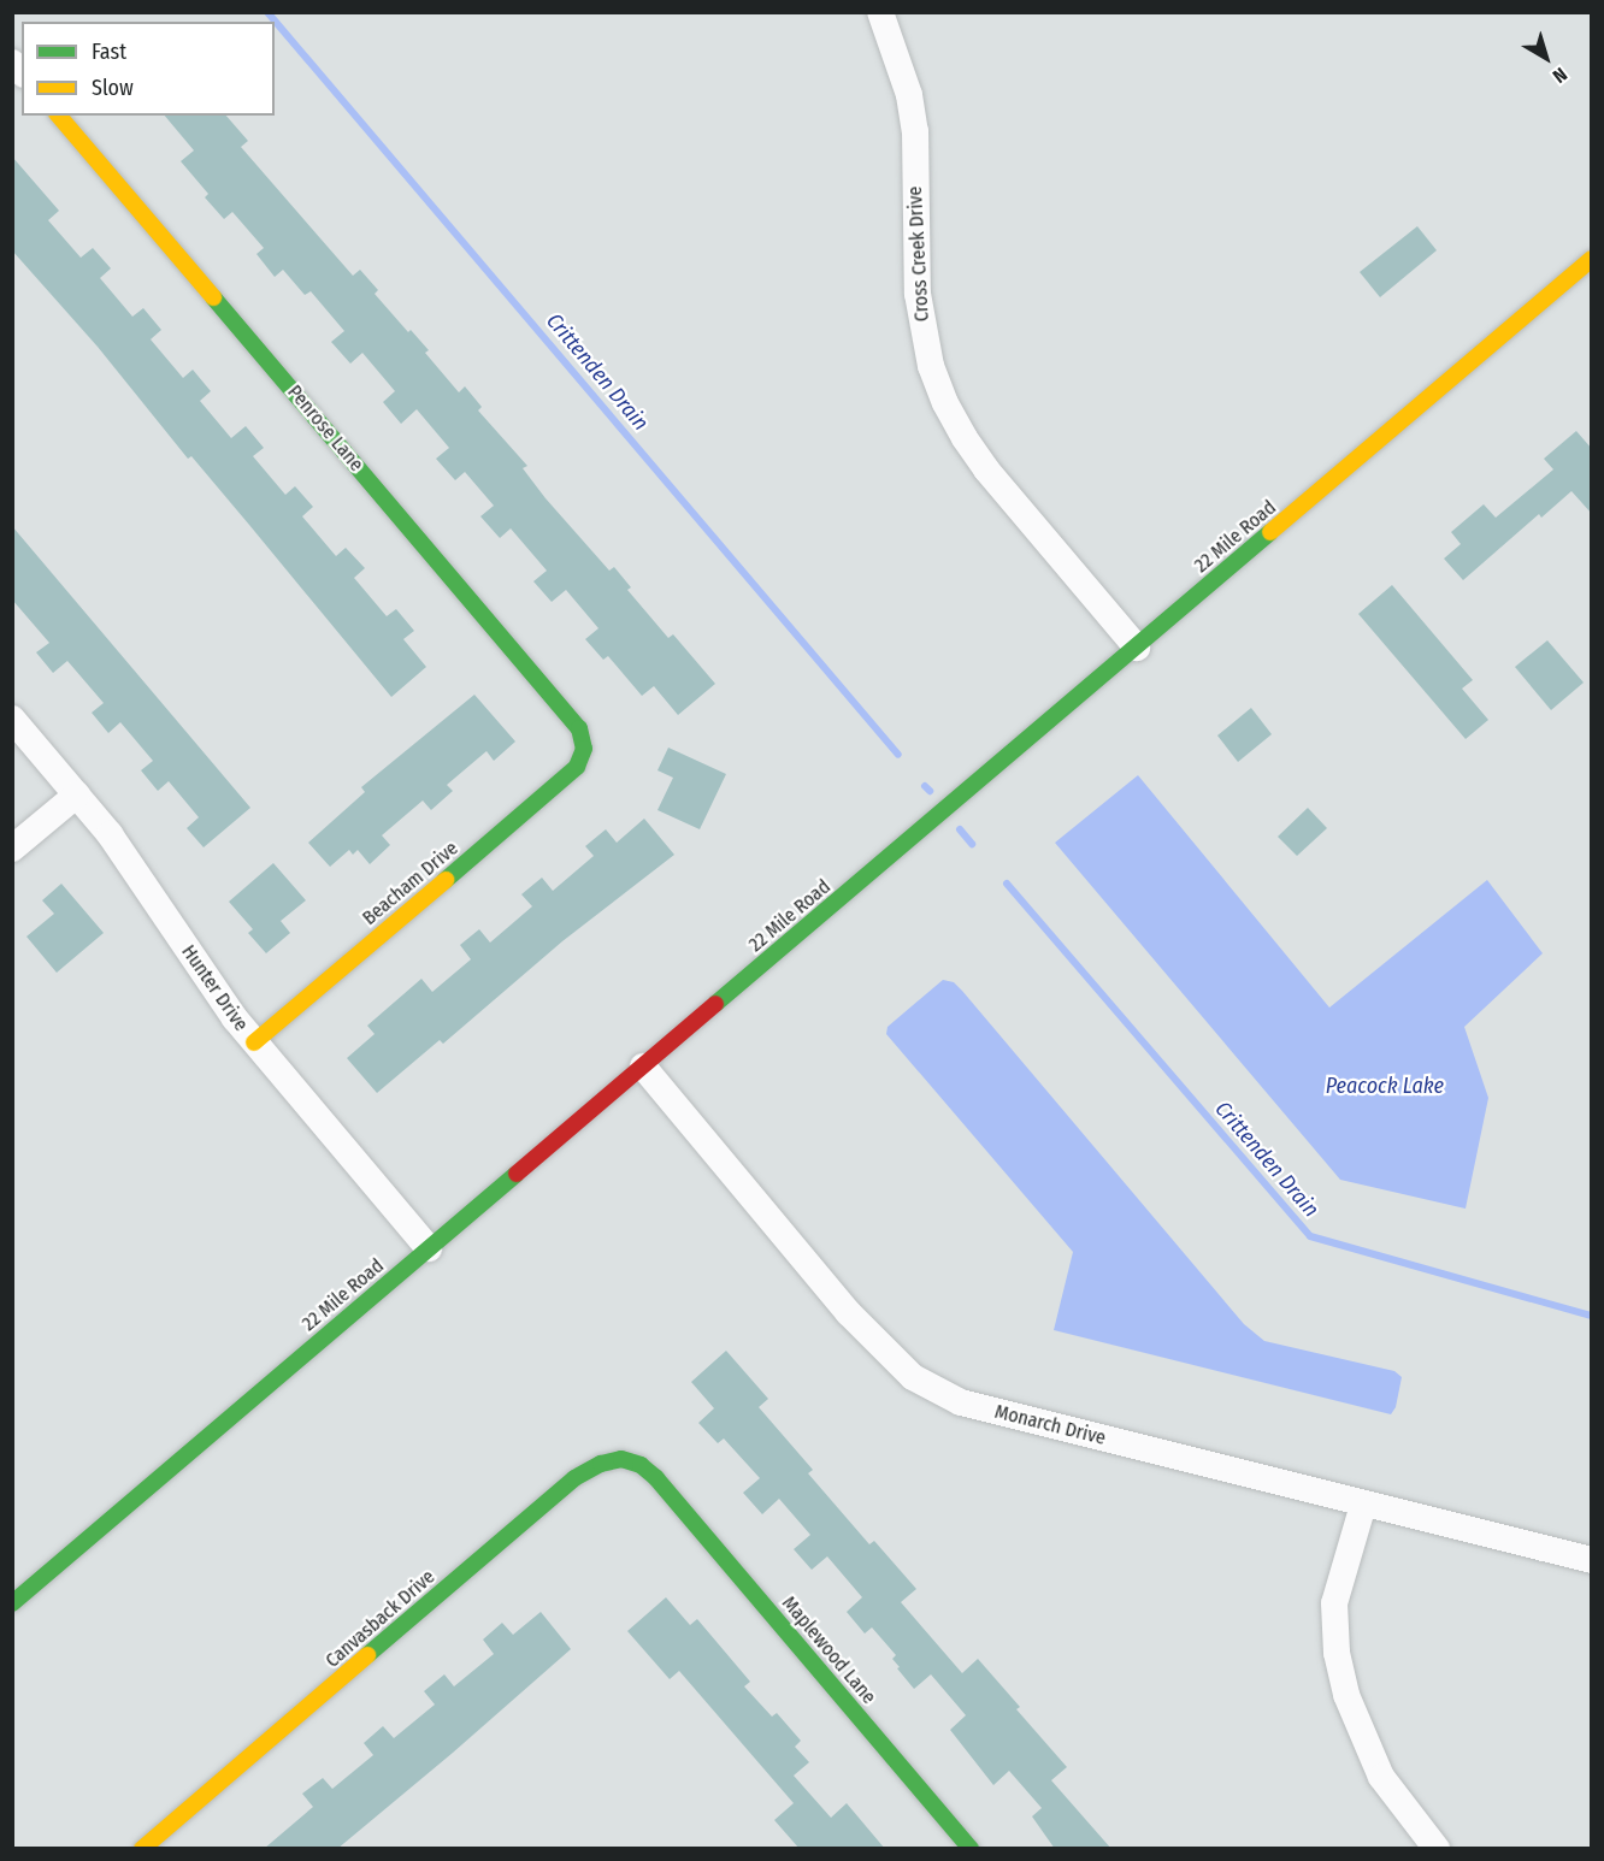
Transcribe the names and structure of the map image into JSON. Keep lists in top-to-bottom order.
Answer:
{
  "streets": {
    "street": [
      "Cross Creek Drive",
      "Penrose Lane",
      "22 Mile Road",
      "Beacham Drive",
      "Hunter Drive",
      "Monarch Drive",
      "Canvasback Drive",
      "Maplewood Lane"
    ]
  },
  "crossings": [
    ["Cross Creek Drive", "22 Mile Road"],
    ["Penrose Lane", "Beacham Drive"],
    ["22 Mile Road", "Hunter Drive"],
    ["22 Mile Road", "Monarch Drive"],
    ["Beacham Drive", "Hunter Drive"],
    ["Canvasback Drive", "Maplewood Lane"]
  ],
  "water": ["Crittenden Drain", "Peacock Lake"],
  "legend": ["Fast", "Slow"],
  "north": "bottom right"
}
